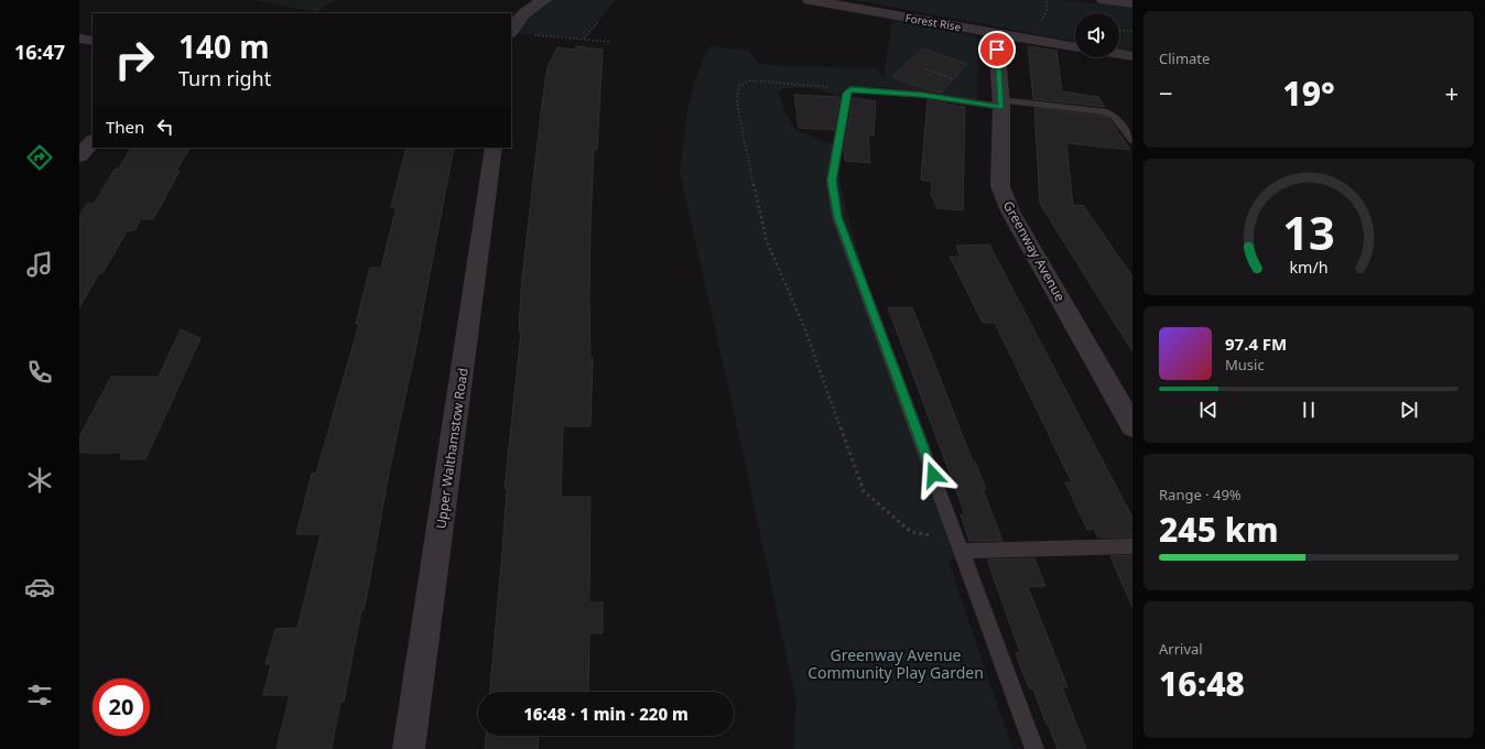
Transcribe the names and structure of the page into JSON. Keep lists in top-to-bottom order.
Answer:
{
  "streets": {
    "street": ["Forest Rise", "Greenway Avenue", "Upper Walthamstow Road"]
  },
  "crossings": [
    ["Forest Rise", "Greenway Avenue"]
  ],
  "parks": ["Greenway Avenue Community Play Garden"],
  "page": {
    "tabs": "16:47",
    "tile": [
      "Climate",
      ["Range · 49%", "245 km"],
      ["Arrival", "16:48"]
    ],
    "turn": ["140 m", "Turn right"],
    "heat": ["−", "19°", "+"],
    "then": "Then",
    "song": ["97.4 FM", "Music"],
    "limit": "20",
    "trip": "16:48 · 1 min · 220 m",
    "gauge": ["13", "km/h"]
  }
}
